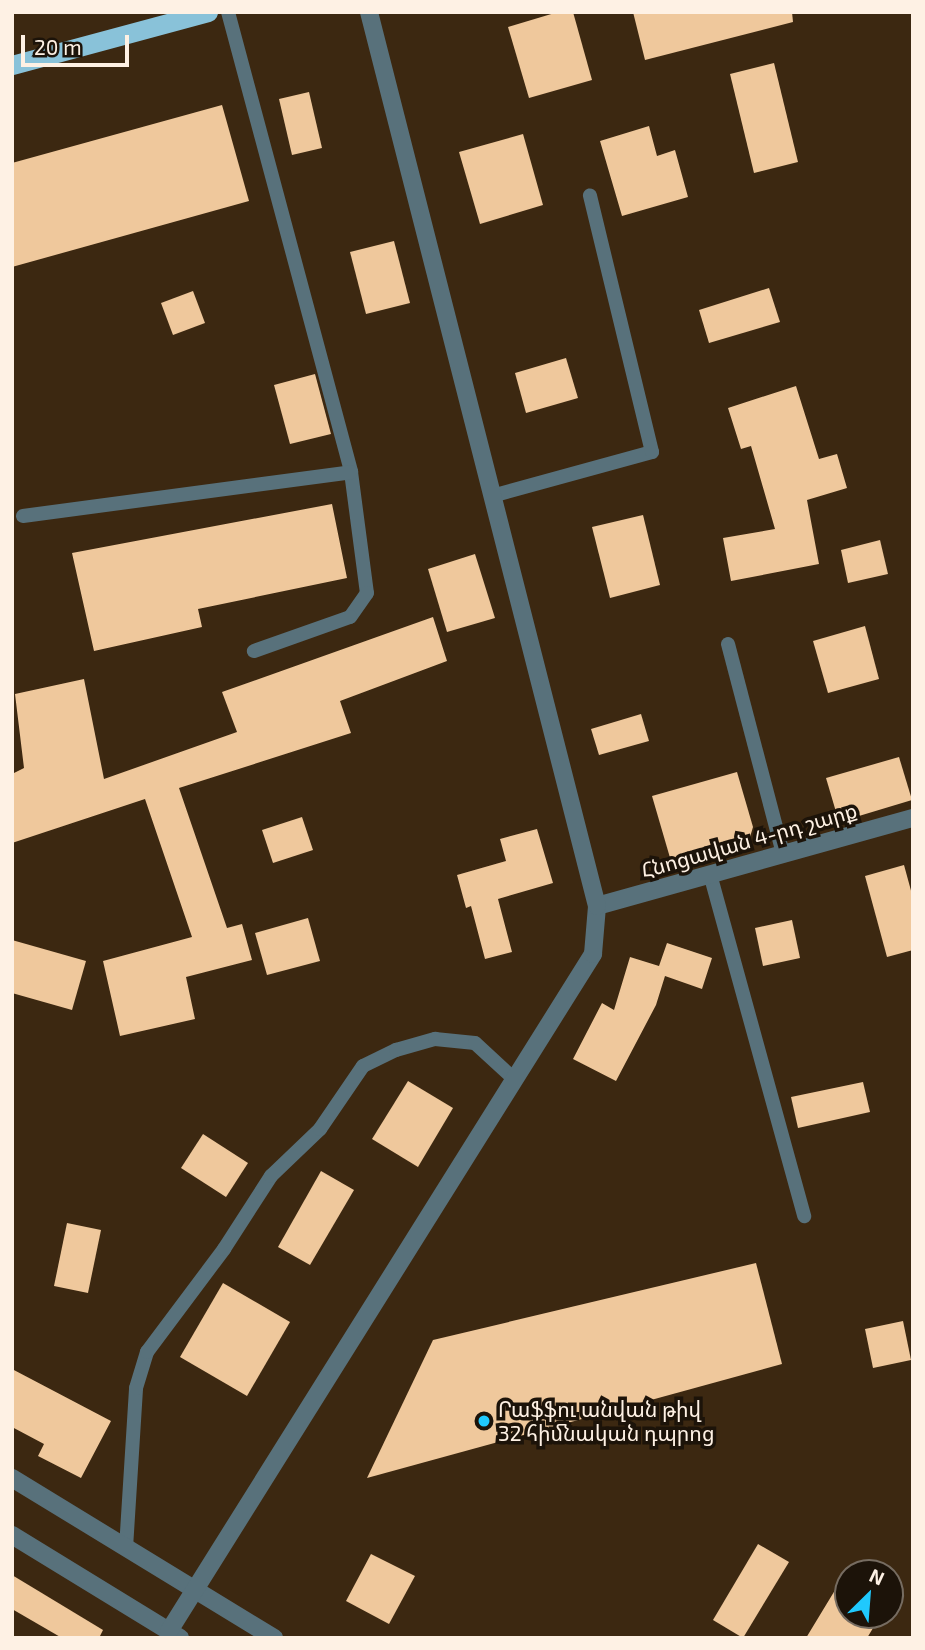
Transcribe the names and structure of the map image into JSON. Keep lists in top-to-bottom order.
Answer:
{
  "streets": {
    "street": ["Հնոցավան 4-րդ շարք"]
  },
  "places": ["Րաֆֆու անվան թիվ 32 հիմնական դպրոց"],
  "scale_bar": "20 m",
  "north": "top right"
}
